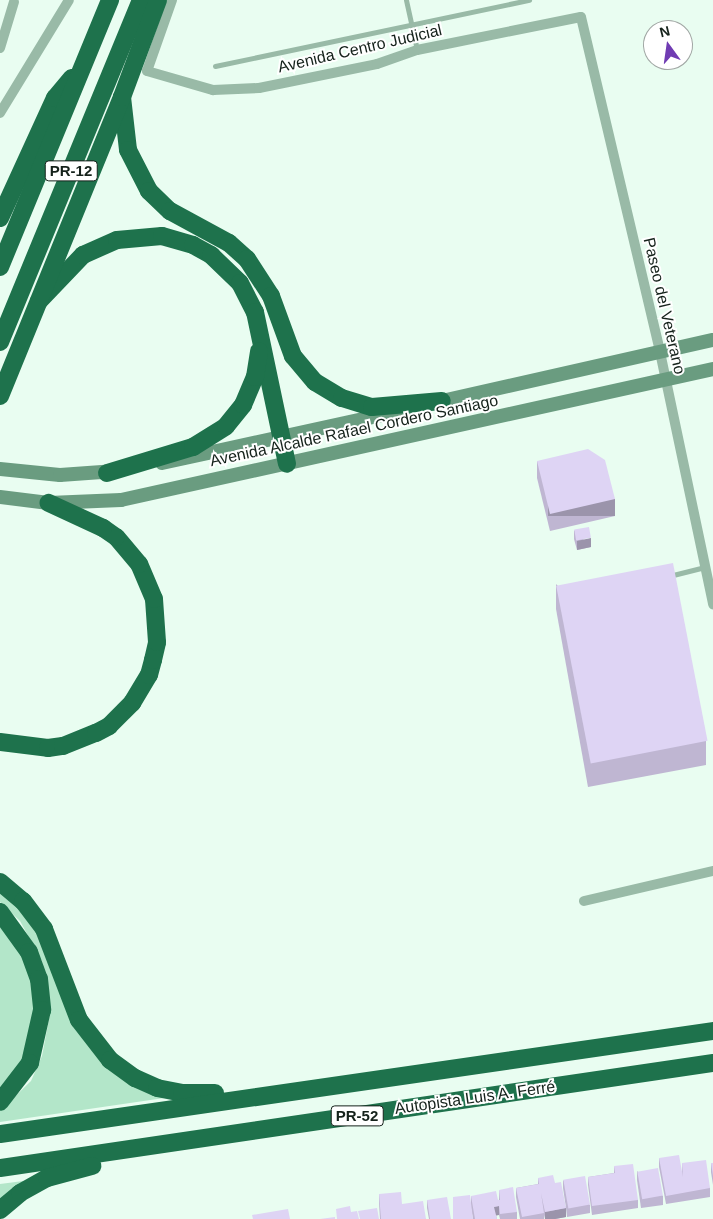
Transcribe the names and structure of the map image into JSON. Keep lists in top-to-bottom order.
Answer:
{
  "streets": {
    "highway": ["PR-12", "Autopista Luis A. Ferré", "PR-52"],
    "street": ["Avenida Centro Judicial", "Paseo del Veterano", "Avenida Alcalde Rafael Cordero Santiago"]
  },
  "crossings": [
    ["Avenida Centro Judicial", "Paseo del Veterano"],
    ["Paseo del Veterano", "Avenida Alcalde Rafael Cordero Santiago"]
  ],
  "north": "top"
}
